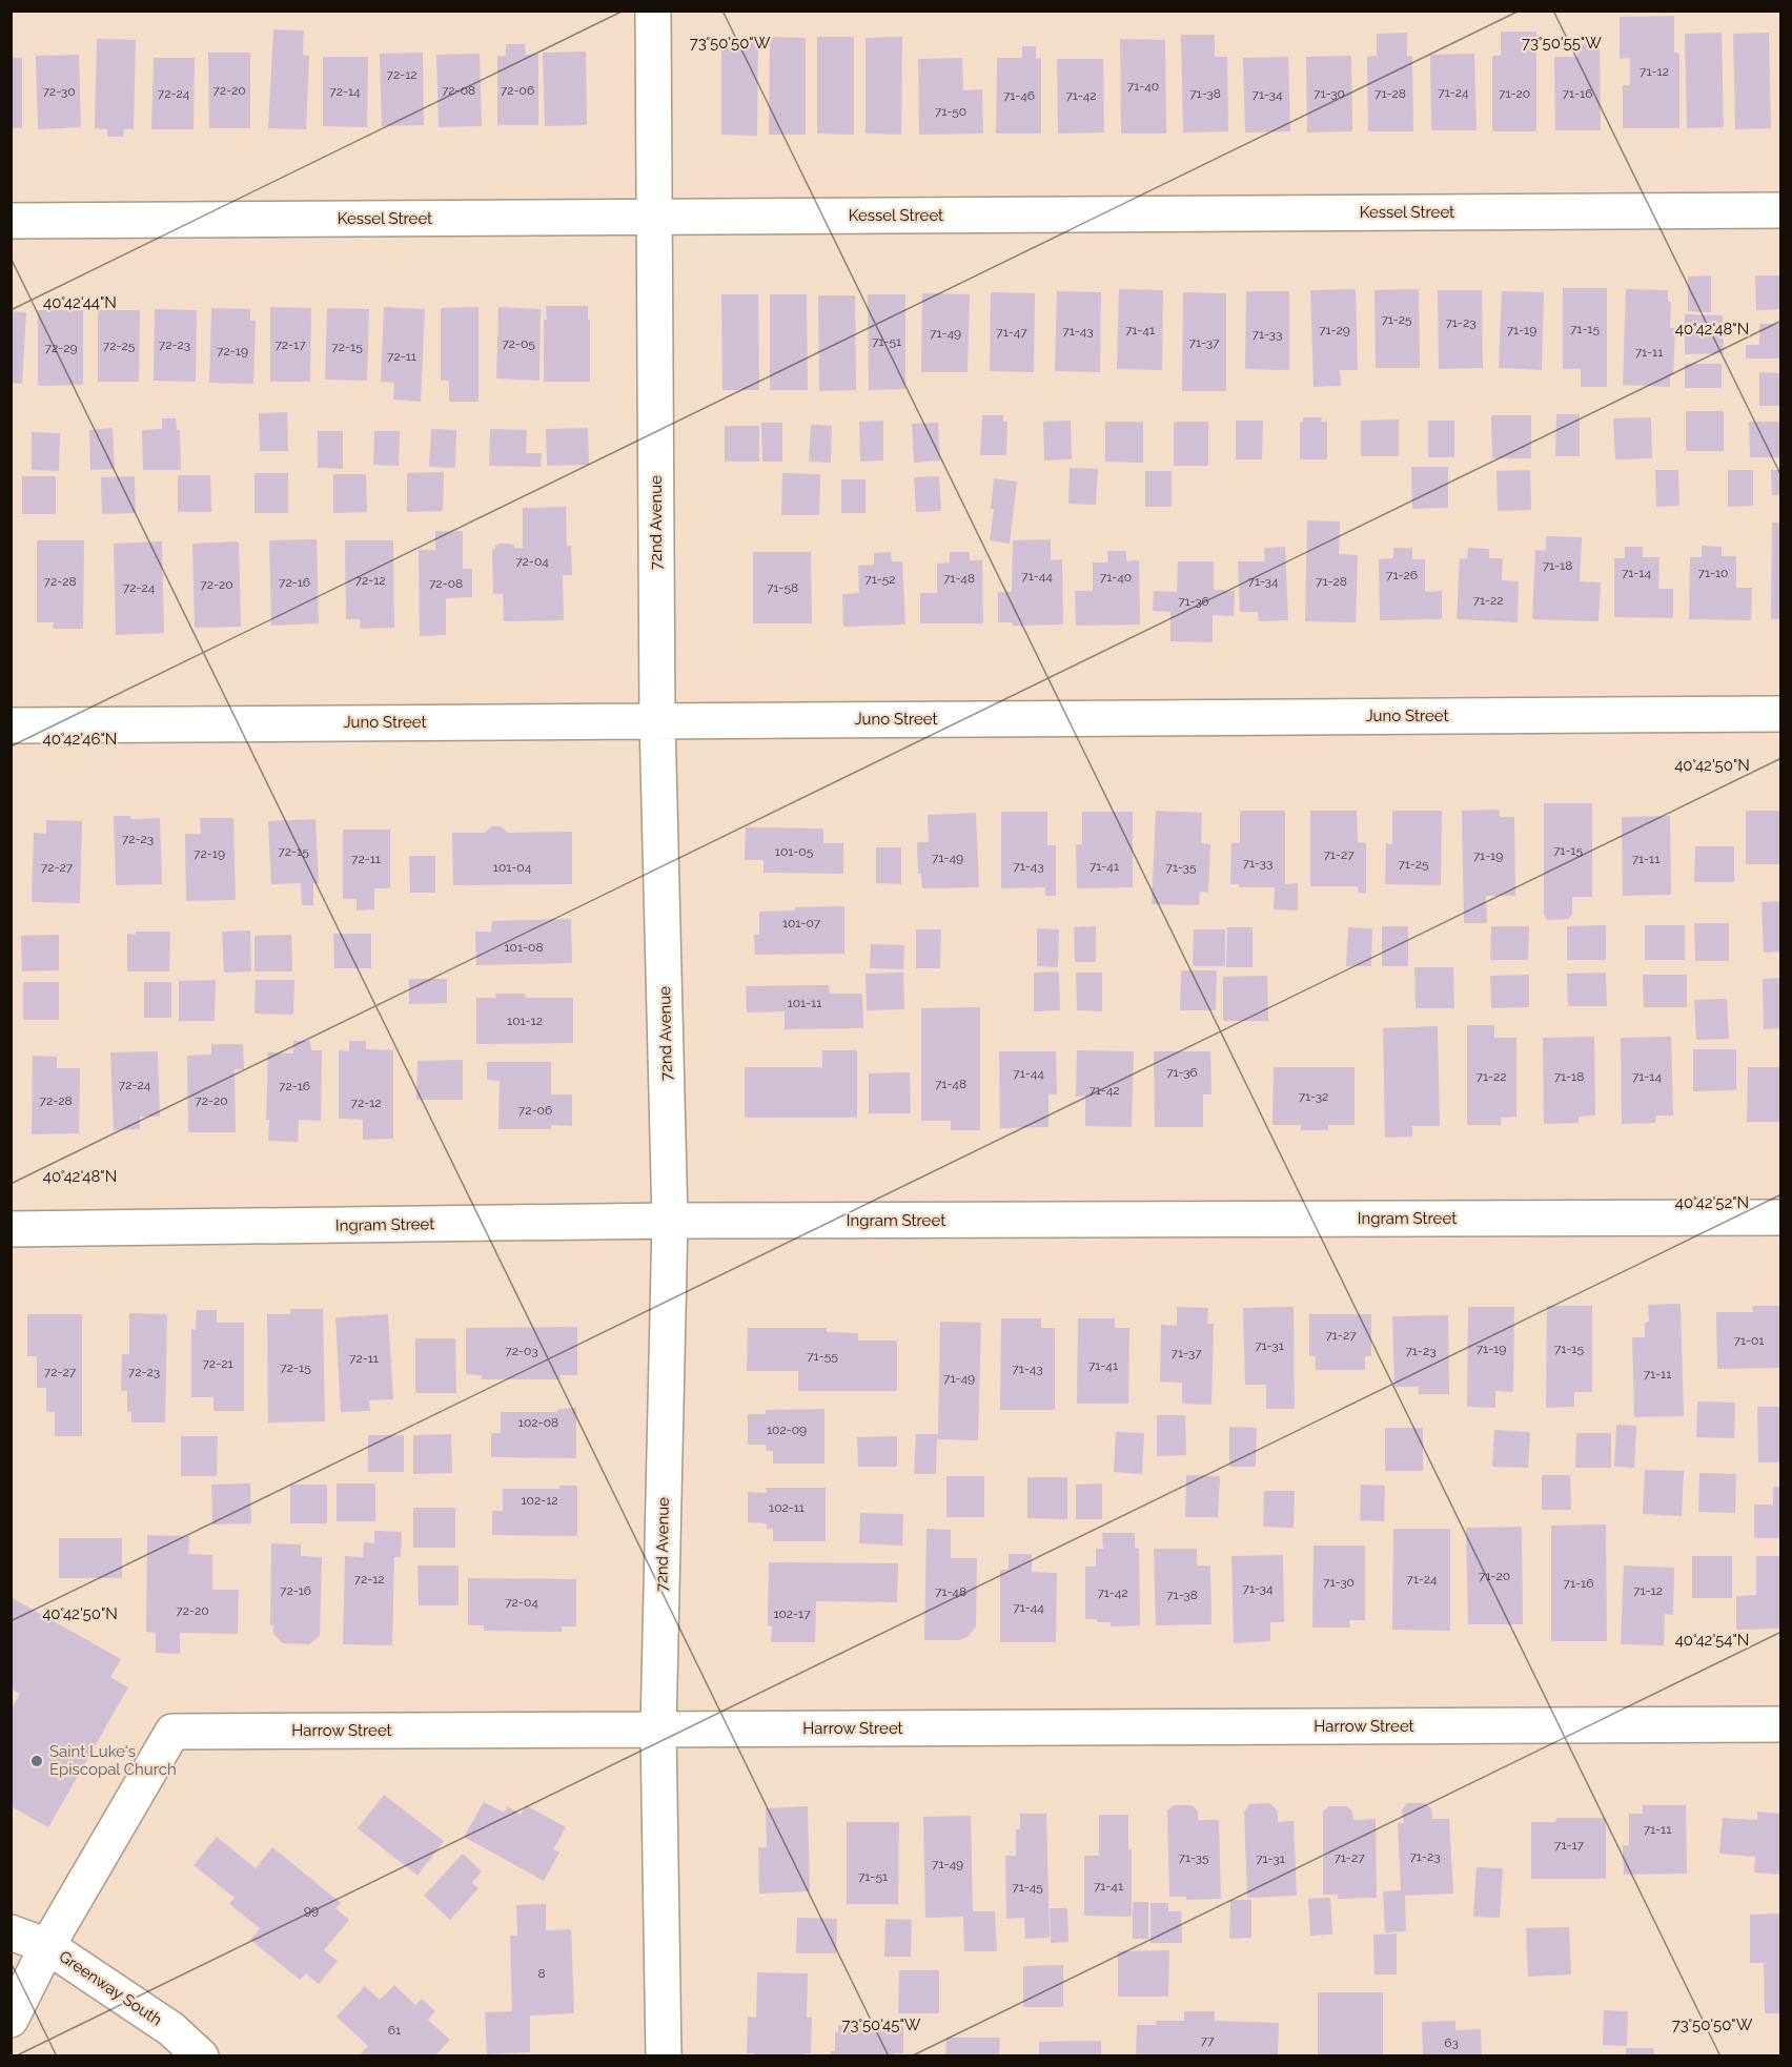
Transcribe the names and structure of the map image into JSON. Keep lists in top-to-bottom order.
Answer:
{
  "streets": {
    "street": [
      "Kessel Street",
      "72nd Avenue",
      "Juno Street",
      "Ingram Street",
      "Harrow Street",
      "Greenway South"
    ]
  },
  "crossings": [
    ["Kessel Street", "72nd Avenue"],
    ["72nd Avenue", "Juno Street"],
    ["72nd Avenue", "Ingram Street"],
    ["72nd Avenue", "Harrow Street"],
    ["Harrow Street", "Greenway South"]
  ],
  "places": ["Saint Luke's Episcopal Church"],
  "house_numbers": [
    "71-12",
    "72-12",
    "71-40",
    "72-20",
    "72-08",
    "72-06",
    "72-30",
    "72-14",
    "71-24",
    "72-24",
    "71-38",
    "71-30",
    "71-28",
    "71-20",
    "71-16",
    "71-34",
    "71-46",
    "71-42",
    "71-50",
    "71-25",
    "71-23",
    "71-15",
    "71-41",
    "71-29",
    "71-19",
    "71-43",
    "71-47",
    "71-49",
    "71-33",
    "71-51",
    "71-37",
    "72-05",
    "72-23",
    "72-17",
    "72-25",
    "72-15",
    "72-29",
    "72-19",
    "71-11",
    "72-11",
    "72-04",
    "71-18",
    "71-14",
    "71-10",
    "71-26",
    "71-44",
    "71-40",
    "71-48",
    "71-52",
    "72-12",
    "72-28",
    "71-34",
    "71-28",
    "72-16",
    "72-08",
    "72-20",
    "72-24",
    "71-58",
    "71-22",
    "71-36",
    "72-23",
    "71-15",
    "72-15",
    "101-05",
    "72-19",
    "71-27",
    "71-19",
    "71-49",
    "72-11",
    "71-11",
    "71-33",
    "71-25",
    "71-43",
    "71-41",
    "72-27",
    "101-04",
    "71-35",
    "101-07",
    "101-08",
    "101-11",
    "101-12",
    "71-36",
    "71-44",
    "71-22",
    "71-18",
    "71-14",
    "71-48",
    "72-24",
    "72-16",
    "71-42",
    "71-32",
    "72-28",
    "72-20",
    "72-12",
    "72-06",
    "71-27",
    "71-01",
    "71-31",
    "71-19",
    "71-15",
    "72-03",
    "71-23",
    "71-37",
    "71-55",
    "72-11",
    "72-21",
    "71-41",
    "72-15",
    "71-43",
    "72-27",
    "72-23",
    "71-11",
    "71-49",
    "102-08",
    "102-09",
    "102-12",
    "102-11",
    "71-20",
    "72-12",
    "71-24",
    "71-30",
    "71-16",
    "71-34",
    "72-16",
    "71-12",
    "71-48",
    "71-42",
    "71-38",
    "72-04",
    "71-44",
    "72-20",
    "102-17",
    "71-11",
    "71-17",
    "71-23",
    "71-35",
    "71-27",
    "71-31",
    "71-49",
    "71-51",
    "71-41",
    "71-45",
    "99",
    "8",
    "61",
    "77",
    "63"
  ],
  "coordinates": [
    "73°50'50\"W",
    "73°50'55\"W",
    "40°42'44\"N",
    "40°42'48\"N",
    "40°42'46\"N",
    "40°42'50\"N",
    "40°42'52\"N",
    "40°42'54\"N",
    "73°50'45\"W"
  ]
}
